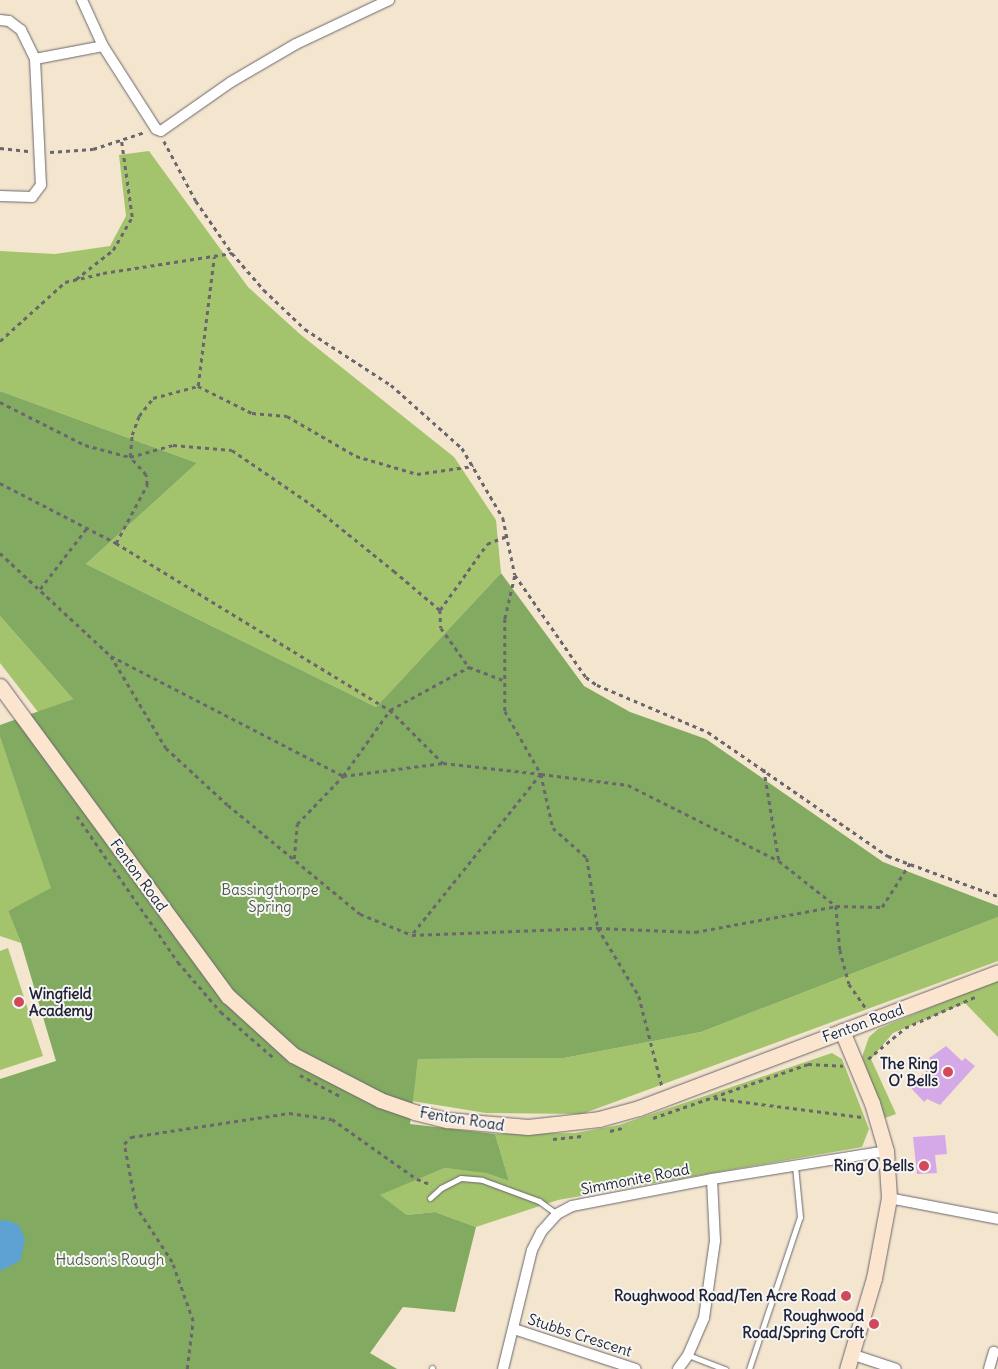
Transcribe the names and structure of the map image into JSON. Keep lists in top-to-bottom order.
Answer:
{
  "streets": {
    "street": ["Fenton Road", "Simmonite Road", "Stubbs Crescent"]
  },
  "crossings": [
    ["Simmonite Road", "Stubbs Crescent"]
  ],
  "parks": ["Bassingthorpe Spring", "Hudson's Rough"],
  "places": [
    "Wingfield Academy",
    "The Ring O' Bells",
    "Ring O Bells",
    "Roughwood Road/Ten Acre Road",
    "Roughwood Road/Spring Croft"
  ]
}
